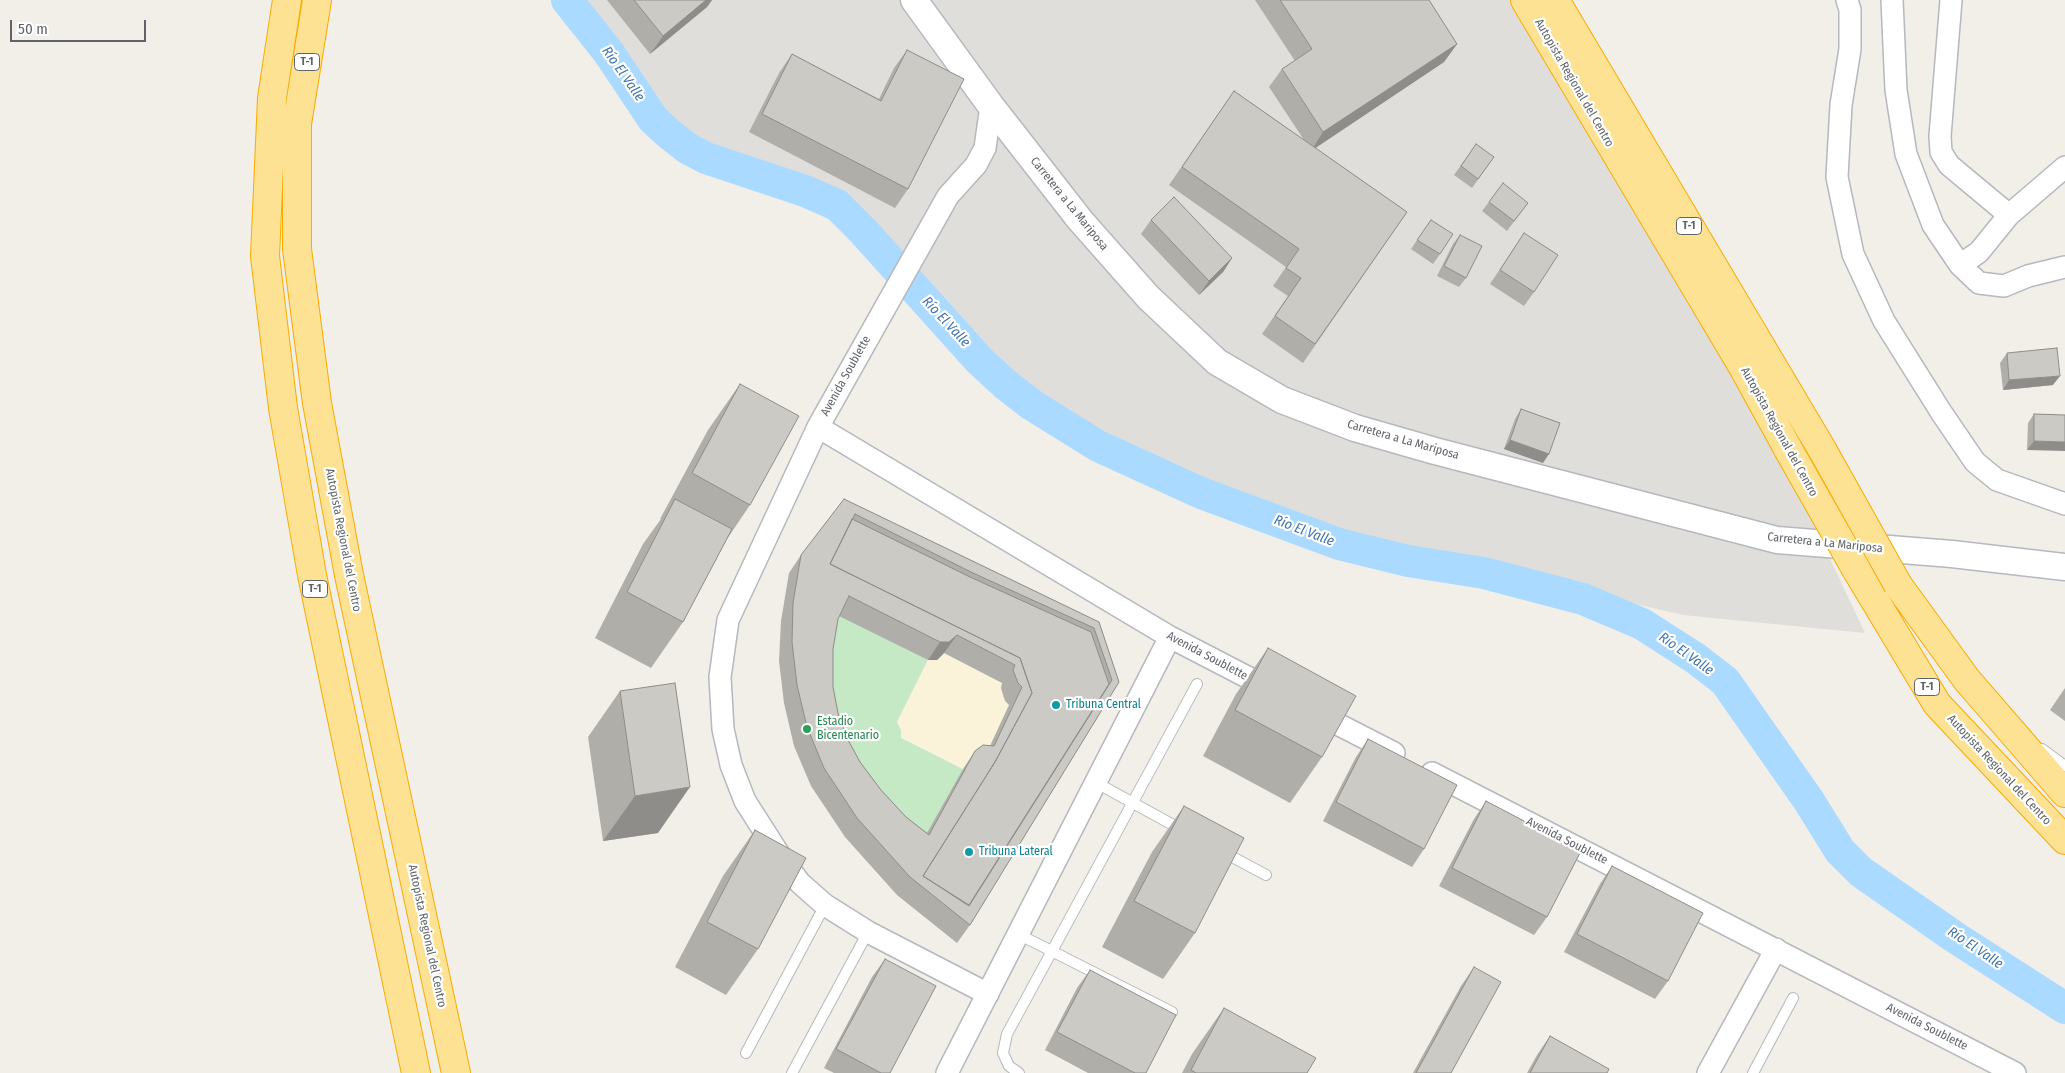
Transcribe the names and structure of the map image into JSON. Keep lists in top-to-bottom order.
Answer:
{
  "streets": {
    "highway": ["T-1", "Autopista Regional del Centro"],
    "street": ["Carretera a La Mariposa", "Avenida Soublette"]
  },
  "crossings": [
    ["Carretera a La Mariposa", "Avenida Soublette"]
  ],
  "water": ["Río El Valle"],
  "places": ["Tribuna Central", "Estadio Bicentenario", "Tribuna Lateral"],
  "scale_bar": "50 m"
}
